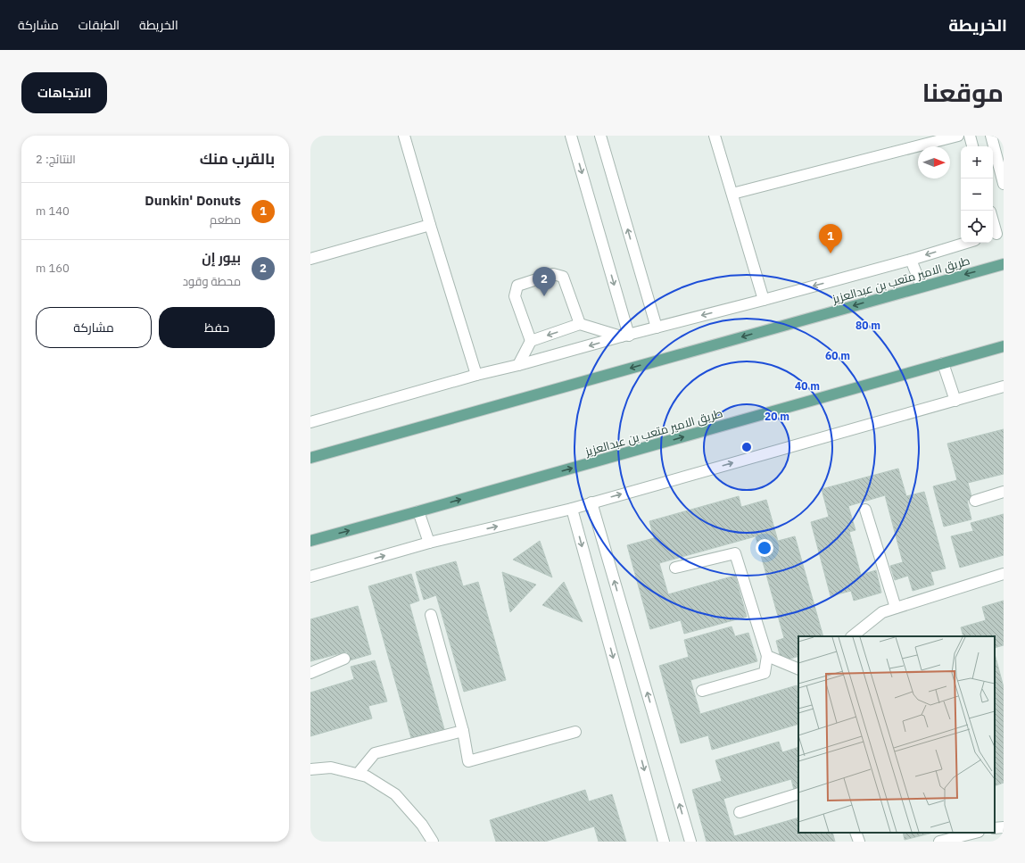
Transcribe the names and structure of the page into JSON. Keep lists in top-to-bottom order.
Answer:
{
  "streets": {
    "main road": ["طريق الامير متعب بن عبدالعزيز"]
  },
  "north": "right",
  "page": {
    "header": "الخريطة",
    "nav": ["الخريطة", "الطبقات", "مشاركة"],
    "title": "موقعنا",
    "buttons": [
      "الاتجاهات",
      ["حفظ", "مشاركة"]
    ],
    "heading": ["بالقرب منك", "النتائج: 2"],
    "map_buttons": ["+", "−"],
    "list": [
      {
        "mark": "1",
        "name": "Dunkin' Donuts",
        "note": "مطعم",
        "value": "140 m"
      },
      {
        "mark": "2",
        "name": "بيور إن",
        "note": "محطة وقود",
        "value": "160 m"
      }
    ],
    "pins": ["1", "2"]
  },
  "rings": [
    "80 m",
    "60 m",
    "40 m",
    "20 m"
  ]
}
